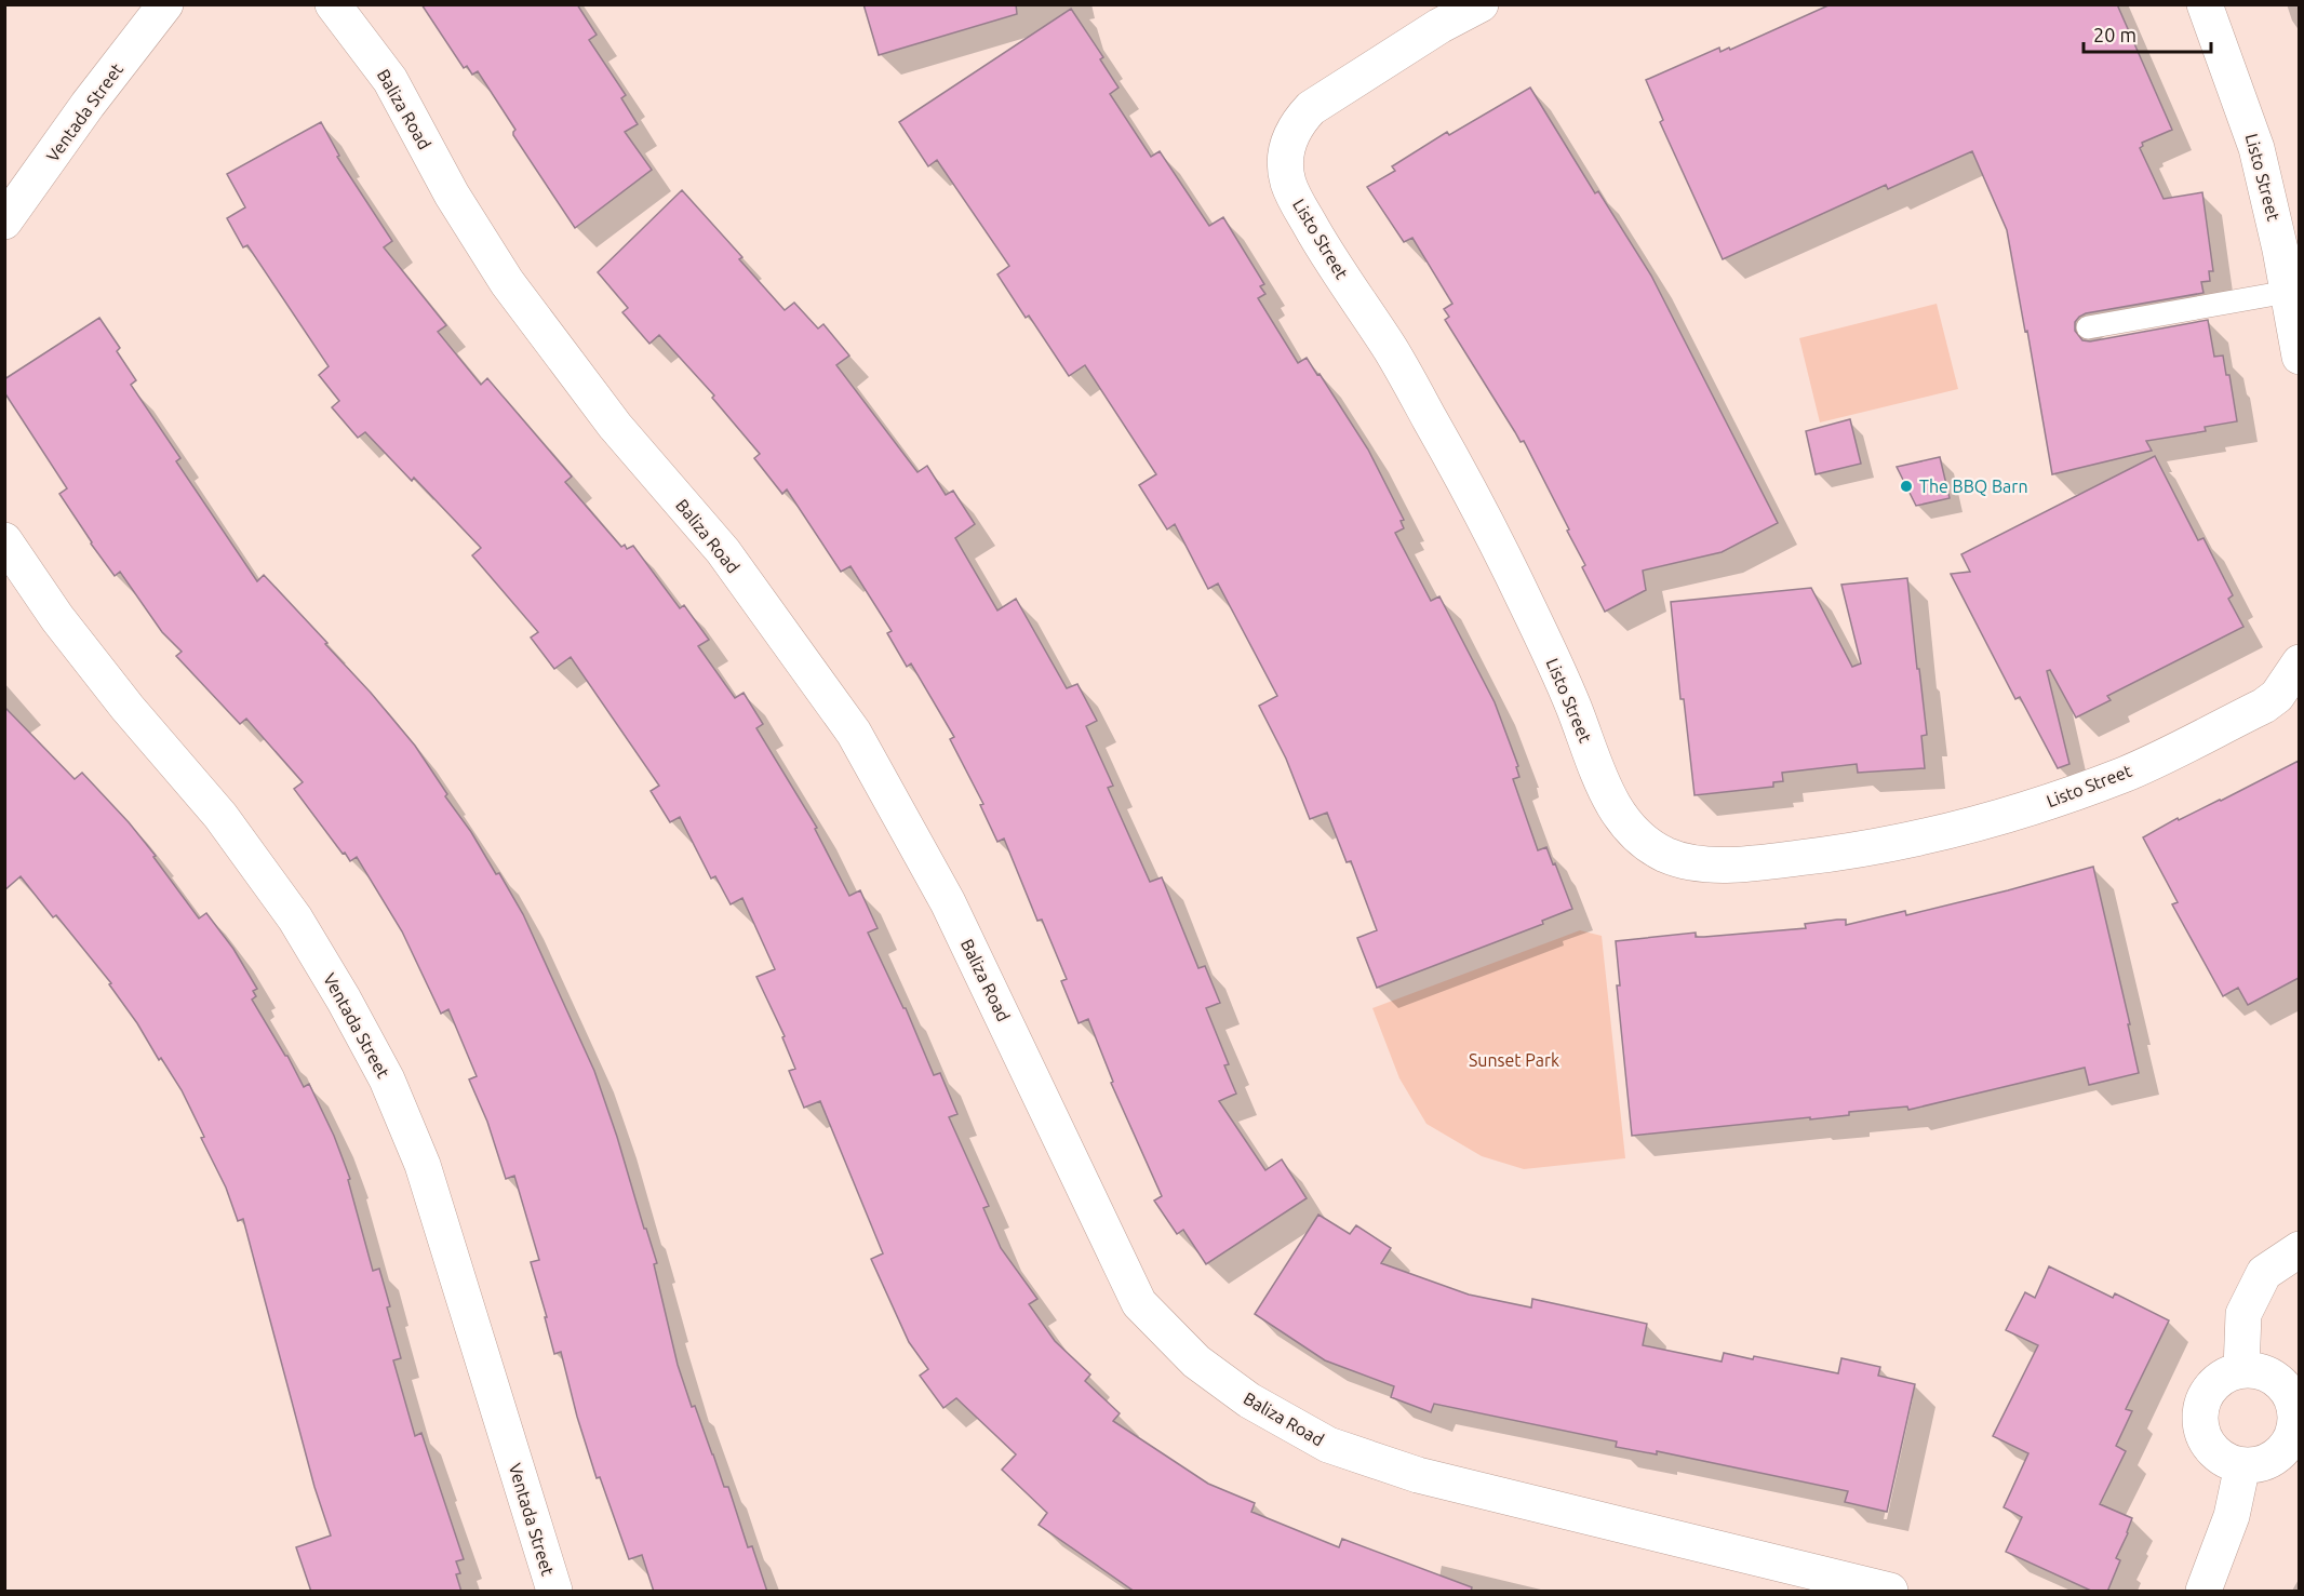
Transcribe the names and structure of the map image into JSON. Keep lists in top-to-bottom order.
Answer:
{
  "streets": {
    "street": ["Baliza Road", "Ventada Street", "Listo Street"]
  },
  "parks": ["Sunset Park"],
  "places": ["The BBQ Barn"],
  "scale_bar": "20 m"
}
